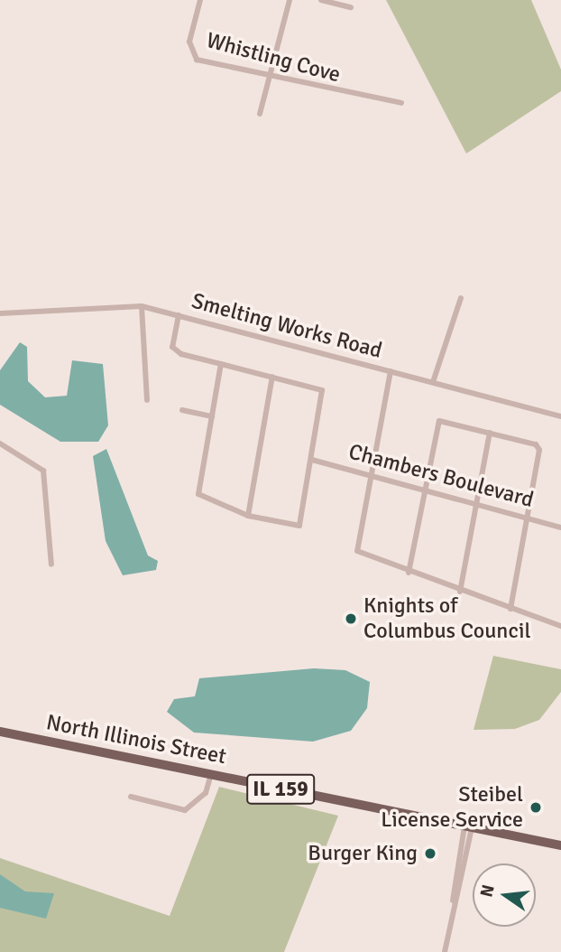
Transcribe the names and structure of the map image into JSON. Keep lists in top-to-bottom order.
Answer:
{
  "streets": {
    "main road": ["North Illinois Street", "IL 159"],
    "street": ["Whistling Cove", "Smelting Works Road", "Chambers Boulevard"]
  },
  "places": ["Knights of Columbus Council", "Steibel License Service", "Burger King"],
  "north": "left"
}
